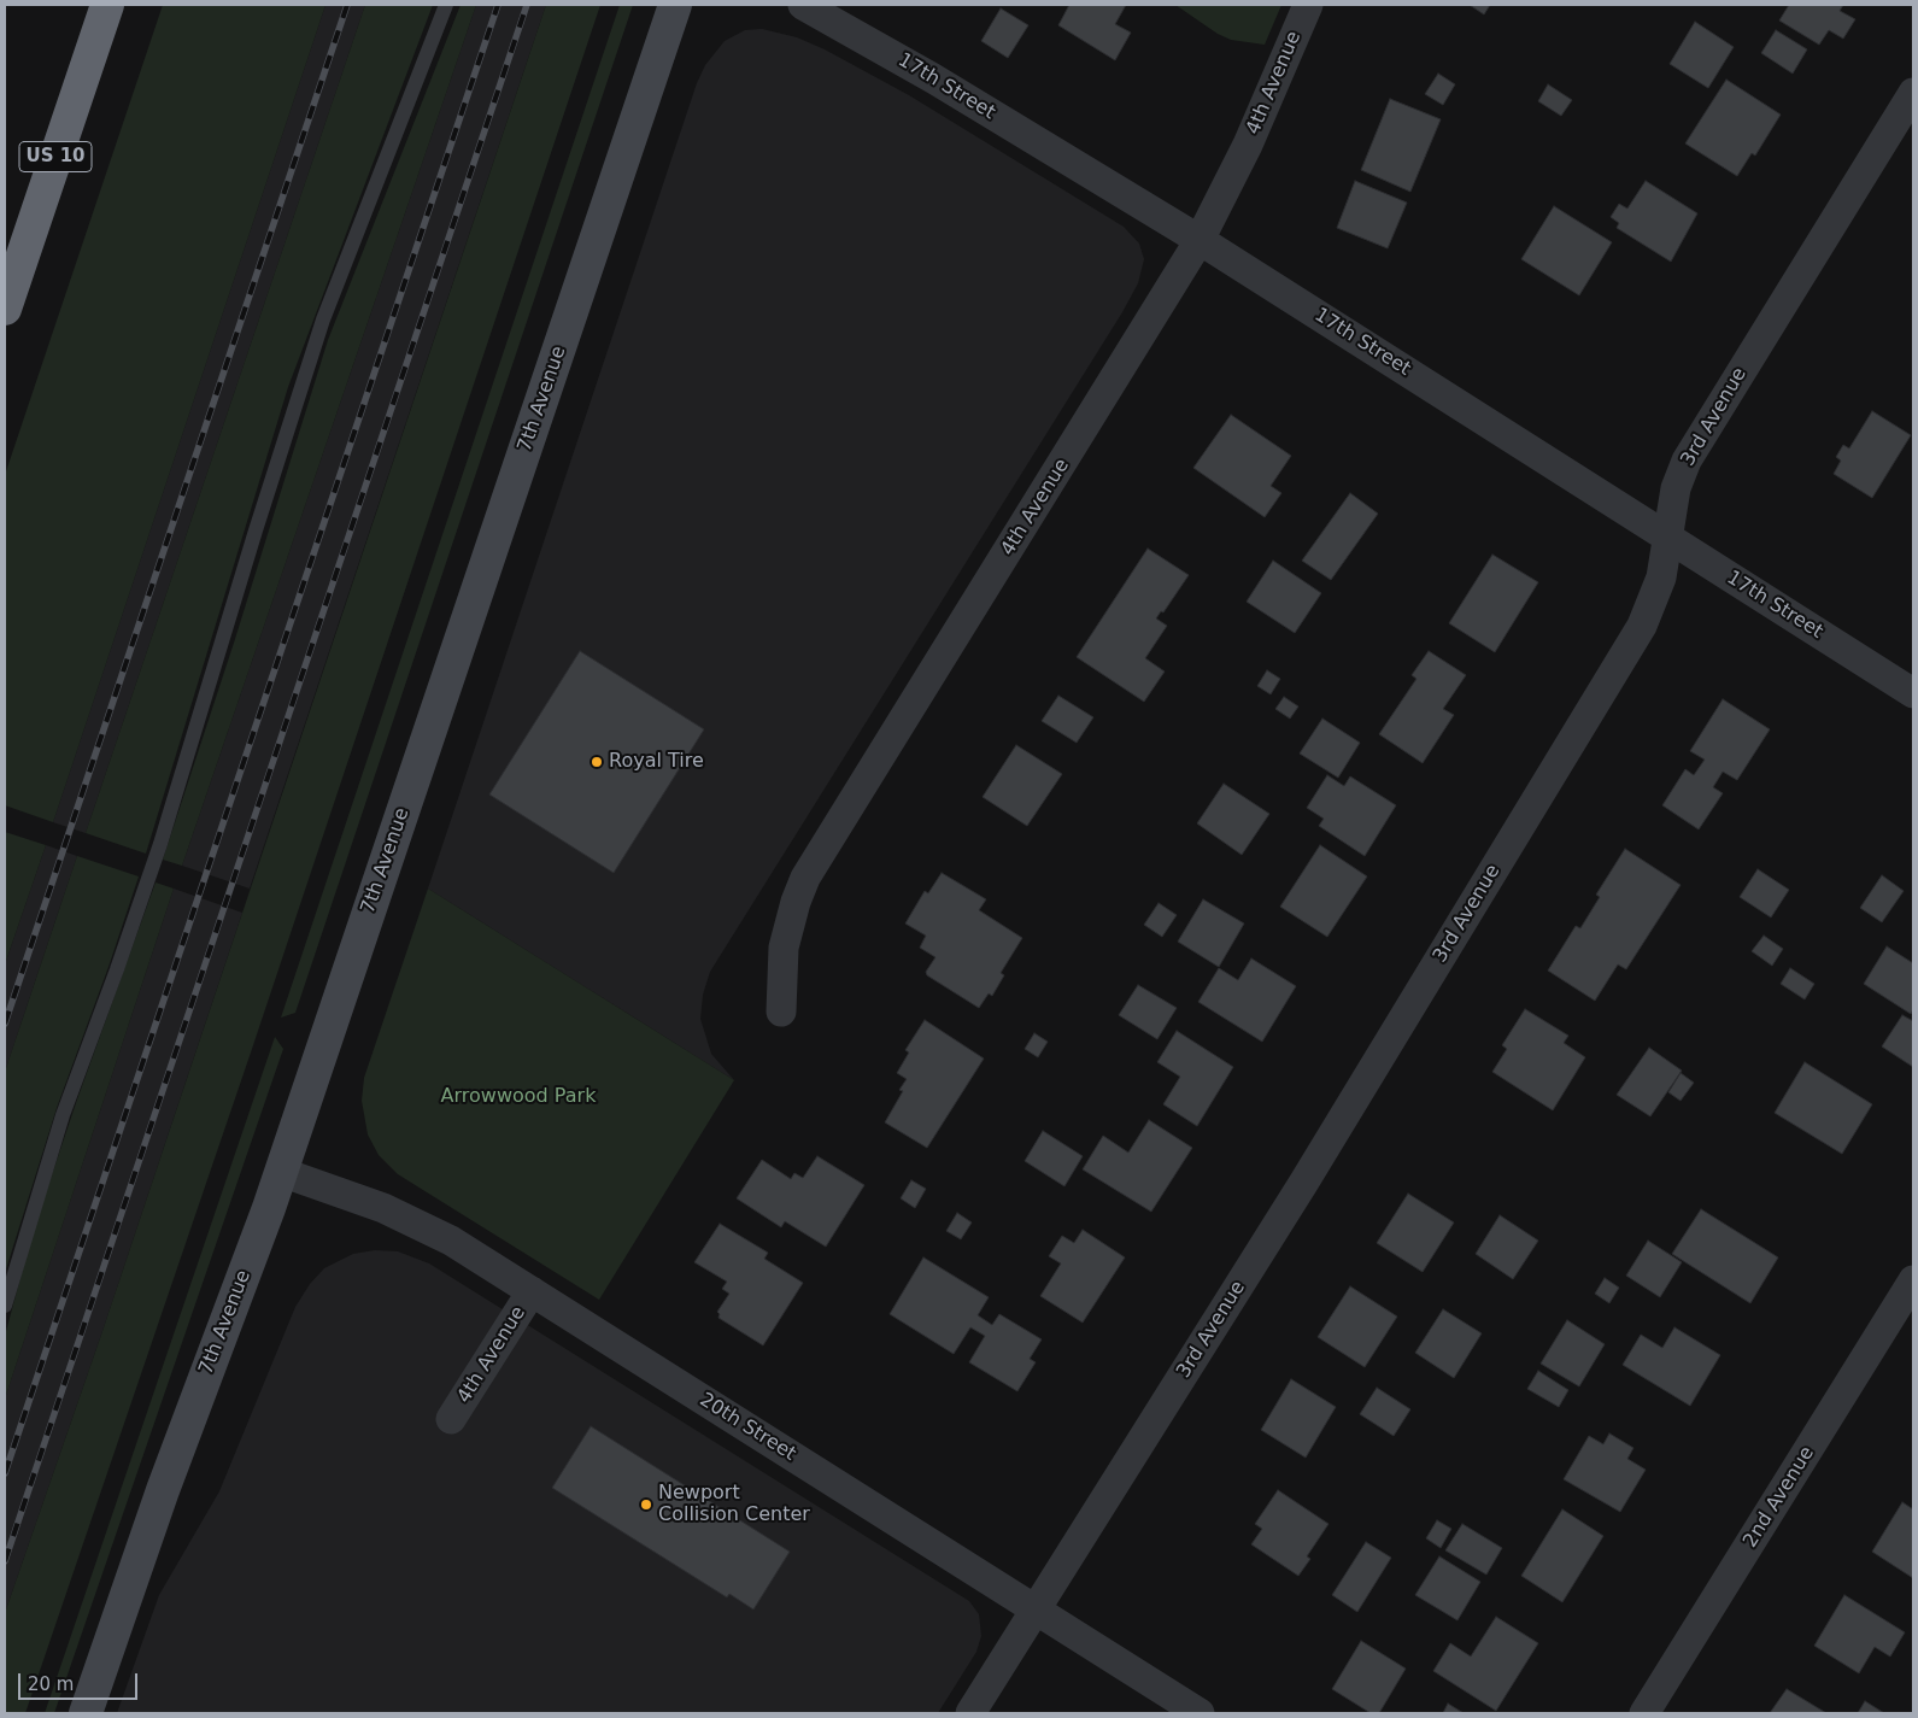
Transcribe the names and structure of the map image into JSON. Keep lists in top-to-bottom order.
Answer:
{
  "streets": {
    "highway": ["US 10"],
    "street": [
      "4th Avenue",
      "17th Street",
      "7th Avenue",
      "3rd Avenue",
      "20th Street",
      "2nd Avenue"
    ]
  },
  "crossings": [
    ["4th Avenue", "17th Street"],
    ["4th Avenue", "20th Street"],
    ["17th Street", "3rd Avenue"],
    ["7th Avenue", "20th Street"],
    ["3rd Avenue", "20th Street"]
  ],
  "parks": ["Arrowwood Park"],
  "places": ["Royal Tire", "Newport Collision Center"],
  "scale_bar": "20 m"
}
